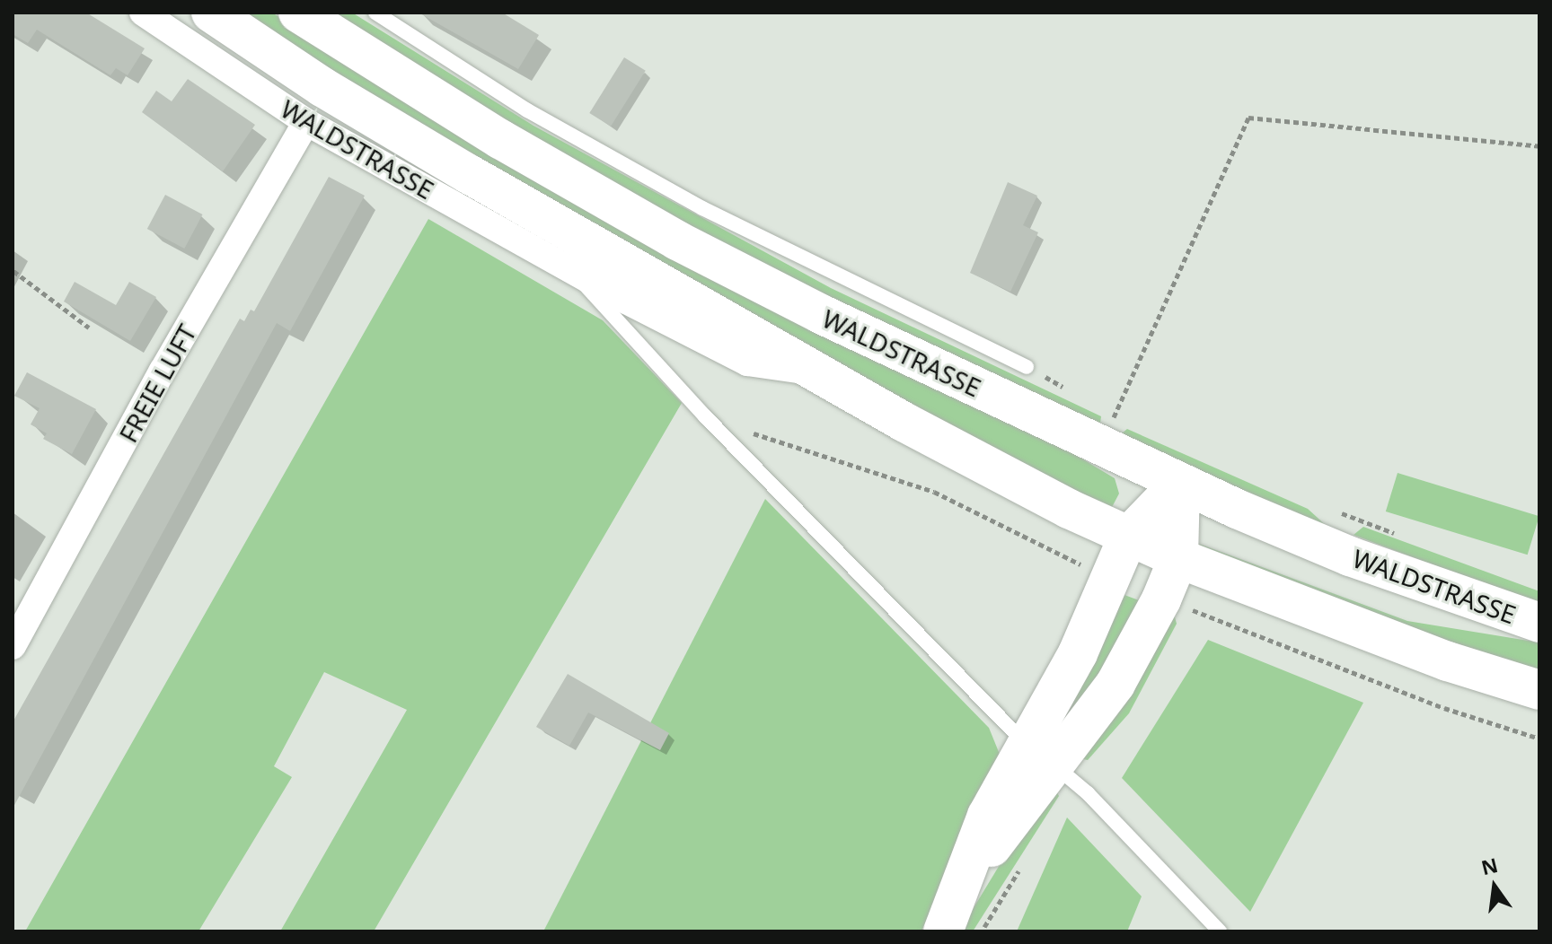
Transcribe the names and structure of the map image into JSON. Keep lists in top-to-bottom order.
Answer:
{
  "streets": {
    "main road": ["WALDSTRASSE"],
    "street": ["FREIE LUFT"]
  },
  "crossings": [
    ["WALDSTRASSE", "FREIE LUFT"]
  ],
  "north": "top"
}
